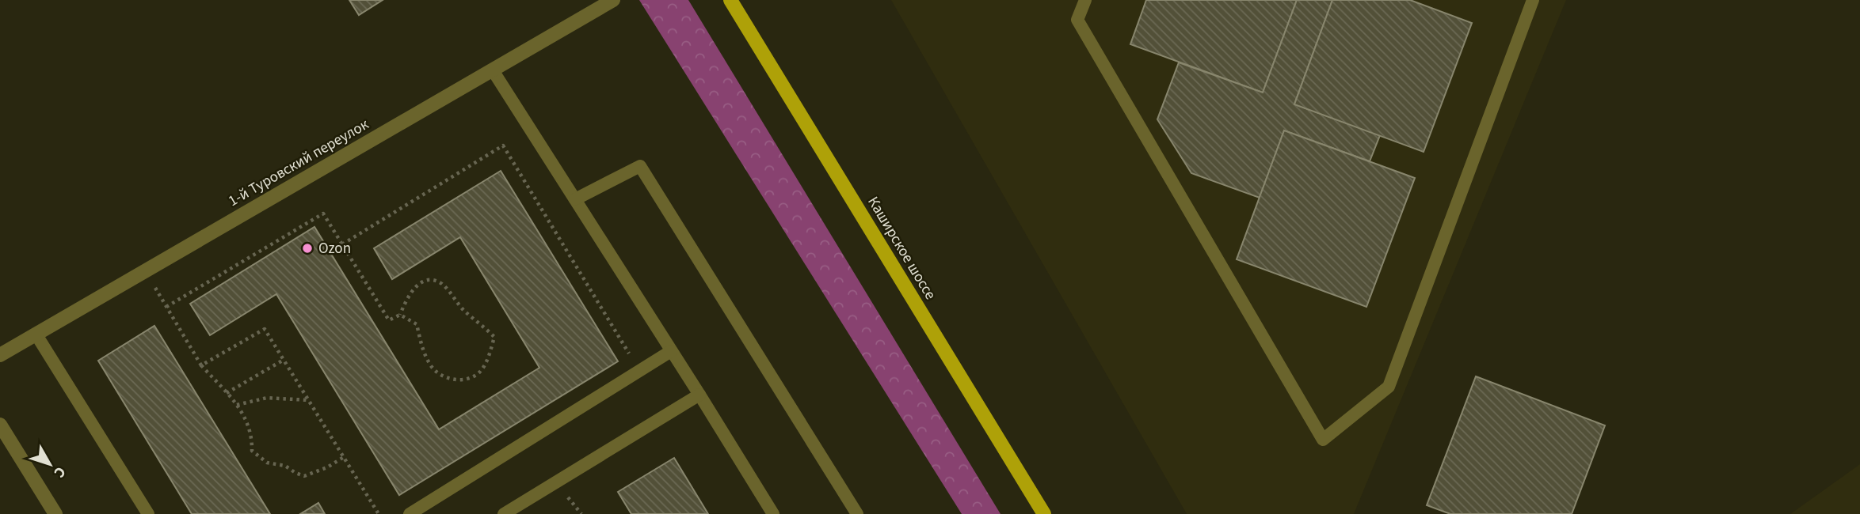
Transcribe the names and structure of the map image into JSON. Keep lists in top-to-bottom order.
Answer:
{
  "streets": {
    "main road": ["Каширское шоссе"],
    "street": ["1-й Туровский переулок"]
  },
  "places": ["Ozon"],
  "north": "bottom right"
}
